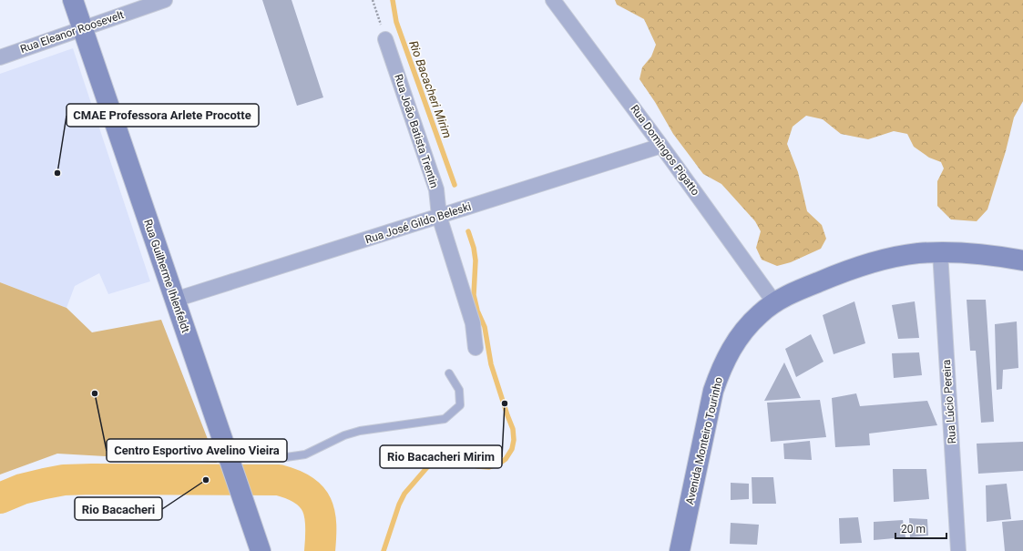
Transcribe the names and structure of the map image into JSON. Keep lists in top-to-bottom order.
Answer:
{
  "streets": {
    "main road": ["Rua Guilherme Ihlenfeldt", "Avenida Monteiro Tourinho"],
    "street": [
      "Rua Eleanor Roosevelt",
      "Rua João Batista Trentin",
      "Rua Domingos Pigatto",
      "Rua José Gildo Beleski",
      "Rua Lúcio Pereira"
    ]
  },
  "crossings": [
    ["Rua Eleanor Roosevelt", "Rua Guilherme Ihlenfeldt"],
    ["Rua João Batista Trentin", "Rua José Gildo Beleski"],
    ["Rua Domingos Pigatto", "Rua José Gildo Beleski"],
    ["Rua Domingos Pigatto", "Avenida Monteiro Tourinho"],
    ["Rua José Gildo Beleski", "Rua Guilherme Ihlenfeldt"],
    ["Rua Lúcio Pereira", "Avenida Monteiro Tourinho"]
  ],
  "water": ["Rio Bacacheri Mirim"],
  "places": [
    "CMAE Professora Arlete Procotte",
    "Centro Esportivo Avelino Vieira",
    "Rio Bacacheri Mirim",
    "Rio Bacacheri"
  ],
  "scale_bar": "20 m"
}
